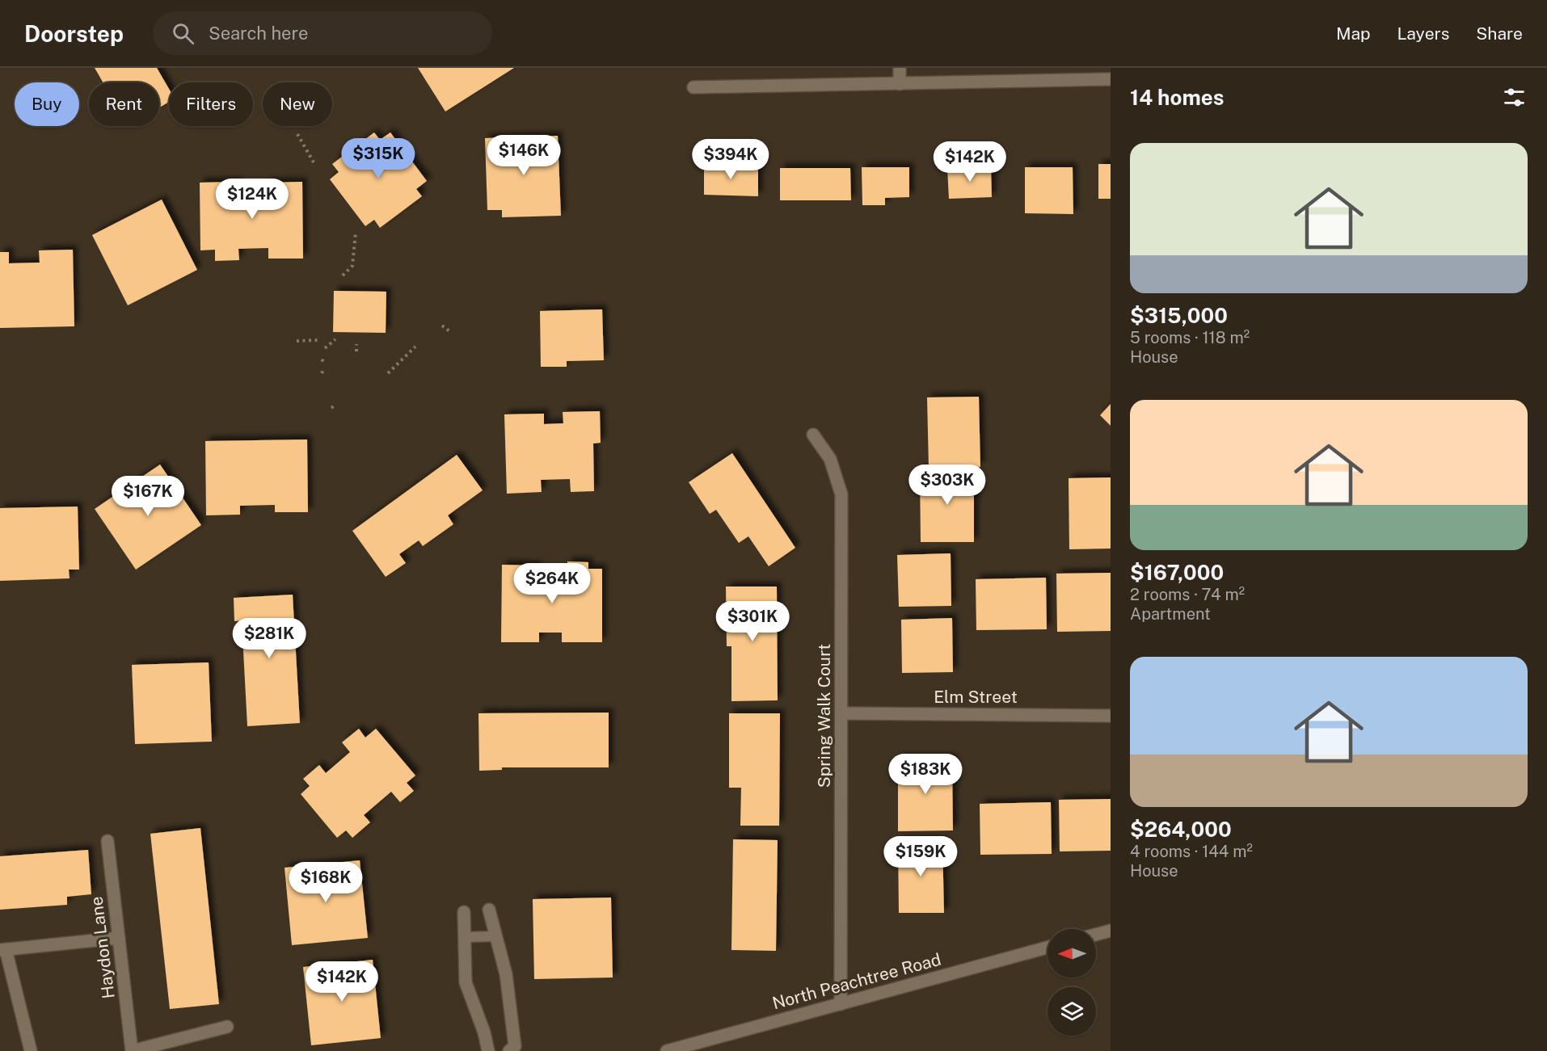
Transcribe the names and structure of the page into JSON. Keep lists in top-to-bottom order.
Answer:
{
  "streets": {
    "street": [
      "Elm Street",
      "Spring Walk Court",
      "Haydon Lane",
      "North Peachtree Road"
    ]
  },
  "crossings": [
    ["Elm Street", "Spring Walk Court"],
    ["Spring Walk Court", "North Peachtree Road"]
  ],
  "north": "left",
  "page": {
    "header": "Doorstep",
    "search": "Search here",
    "nav": ["Map", "Layers", "Share"],
    "heading": "14 homes",
    "chip": [
      "Buy",
      "Rent",
      "Filters",
      "New"
    ],
    "list": [
      {
        "name": "$315,000",
        "note": "5 rooms · 118 m² · House"
      },
      {
        "name": "$167,000",
        "note": "2 rooms · 74 m² · Apartment"
      },
      {
        "name": "$264,000",
        "note": "4 rooms · 144 m² · House"
      }
    ],
    "price": [
      "$146K",
      "$315K",
      "$394K",
      "$142K",
      "$124K",
      "$303K",
      "$167K",
      "$264K",
      "$301K",
      "$281K",
      "$183K",
      "$159K",
      "$168K",
      "$142K"
    ]
  }
}
